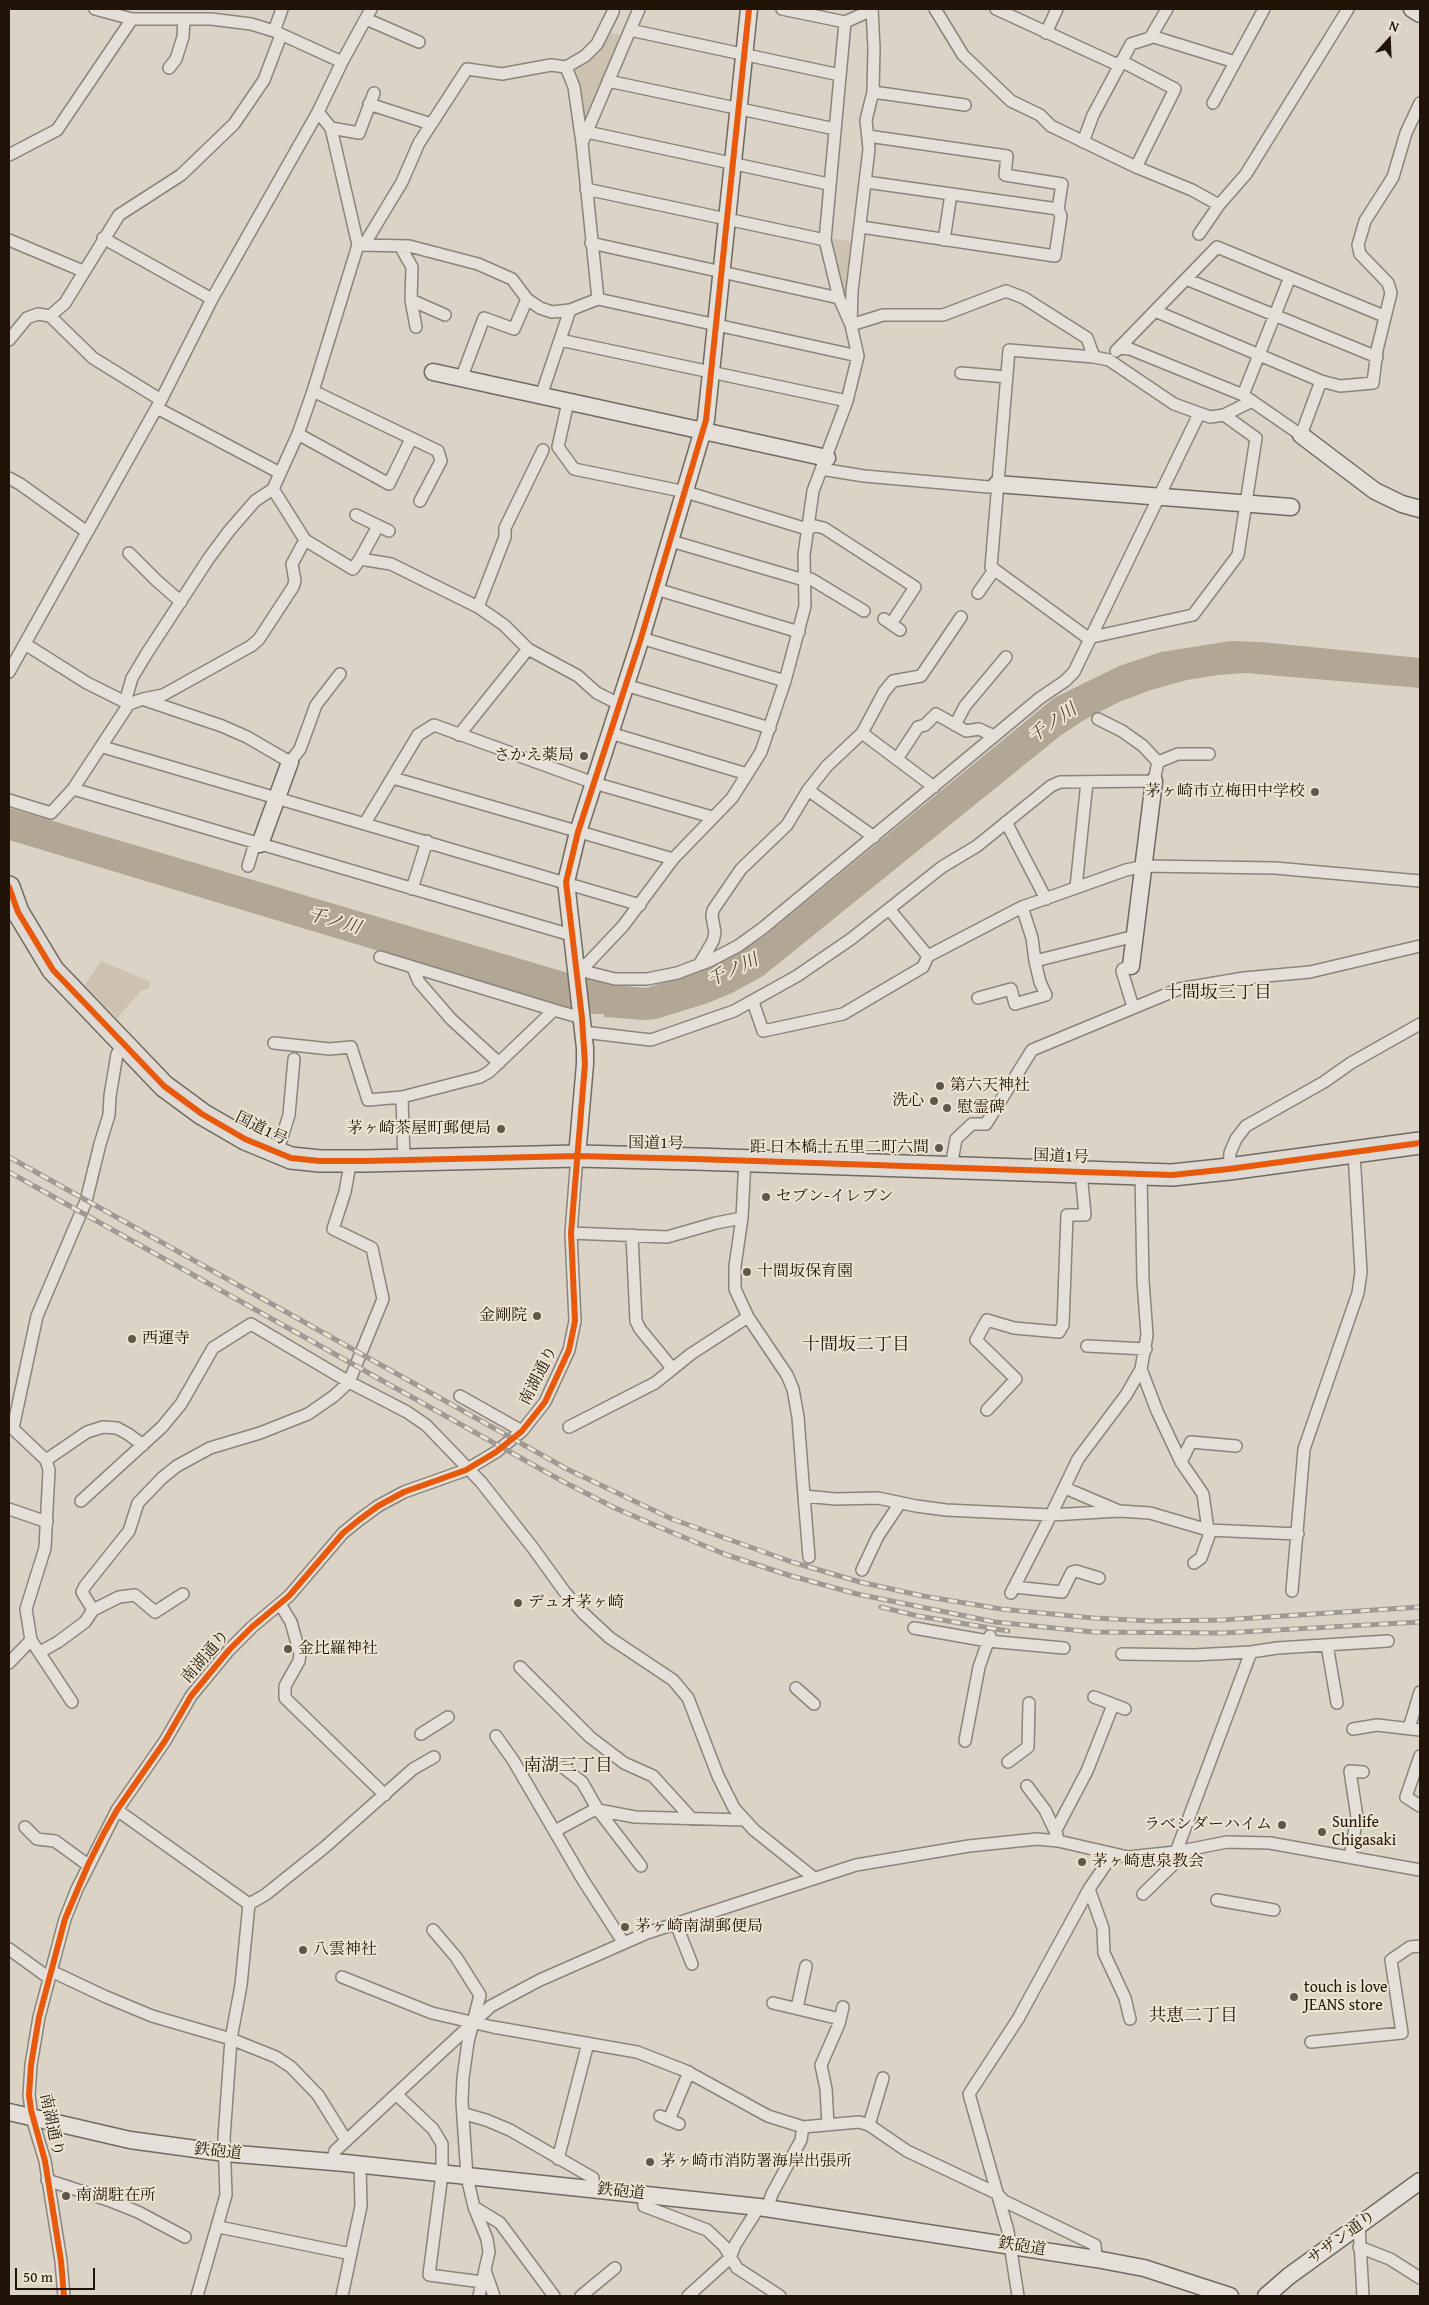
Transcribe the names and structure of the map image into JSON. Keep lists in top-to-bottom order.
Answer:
{
  "streets": {
    "highway": ["国道1号"],
    "street": ["南湖通り", "鉄砲道", "サザン通り"]
  },
  "crossings": [
    ["国道1号", "南湖通り"],
    ["南湖通り", "鉄砲道"]
  ],
  "districts": [
    "十間坂三丁目",
    "十間坂二丁目",
    "南湖三丁目",
    "共恵二丁目"
  ],
  "water": ["千ノ川"],
  "places": [
    "さかえ薬局",
    "茅ヶ崎市立梅田中学校",
    "第六天神社",
    "洗心",
    "慰霊碑",
    "茅ヶ崎茶屋町郵便局",
    "距 日本橋十五里二町六間",
    "セブン-イレブン",
    "十間坂保育園",
    "金剛院",
    "西運寺",
    "デュオ茅ヶ崎",
    "金比羅神社",
    "ラベンダーハイム",
    "Sunlife Chigasaki",
    "茅ヶ崎恵泉教会",
    "茅ヶ崎南湖郵便局",
    "八雲神社",
    "touch is love JEANS store",
    "茅ヶ崎市消防署海岸出張所",
    "南湖駐在所"
  ],
  "scale_bar": "50 m",
  "north": "top"
}
